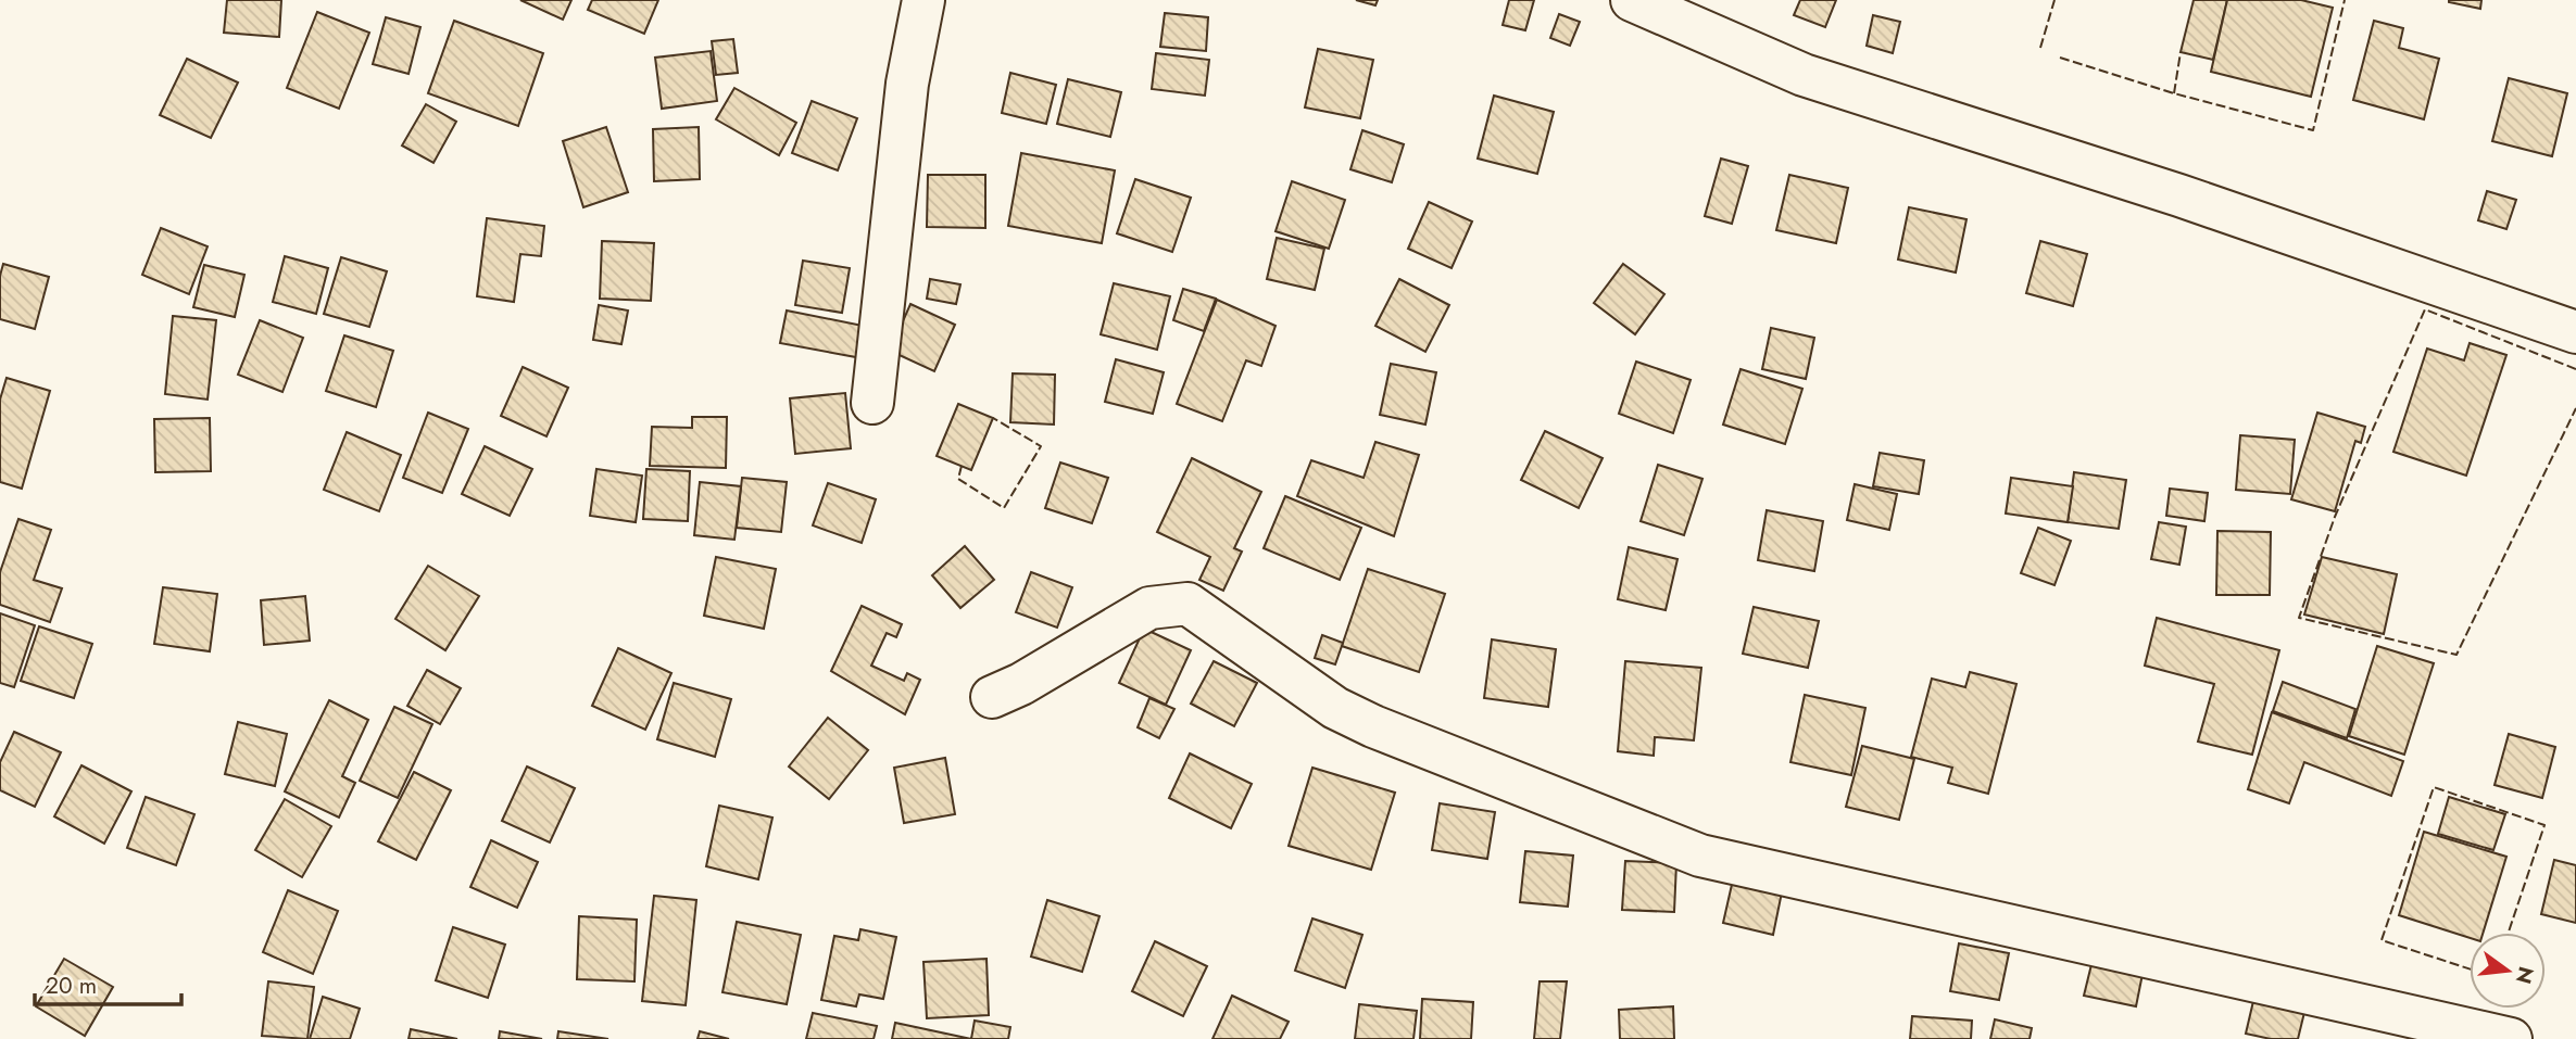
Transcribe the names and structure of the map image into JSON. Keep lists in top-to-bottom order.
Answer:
{
  "scale_bar": "20 m",
  "north": "right"
}
